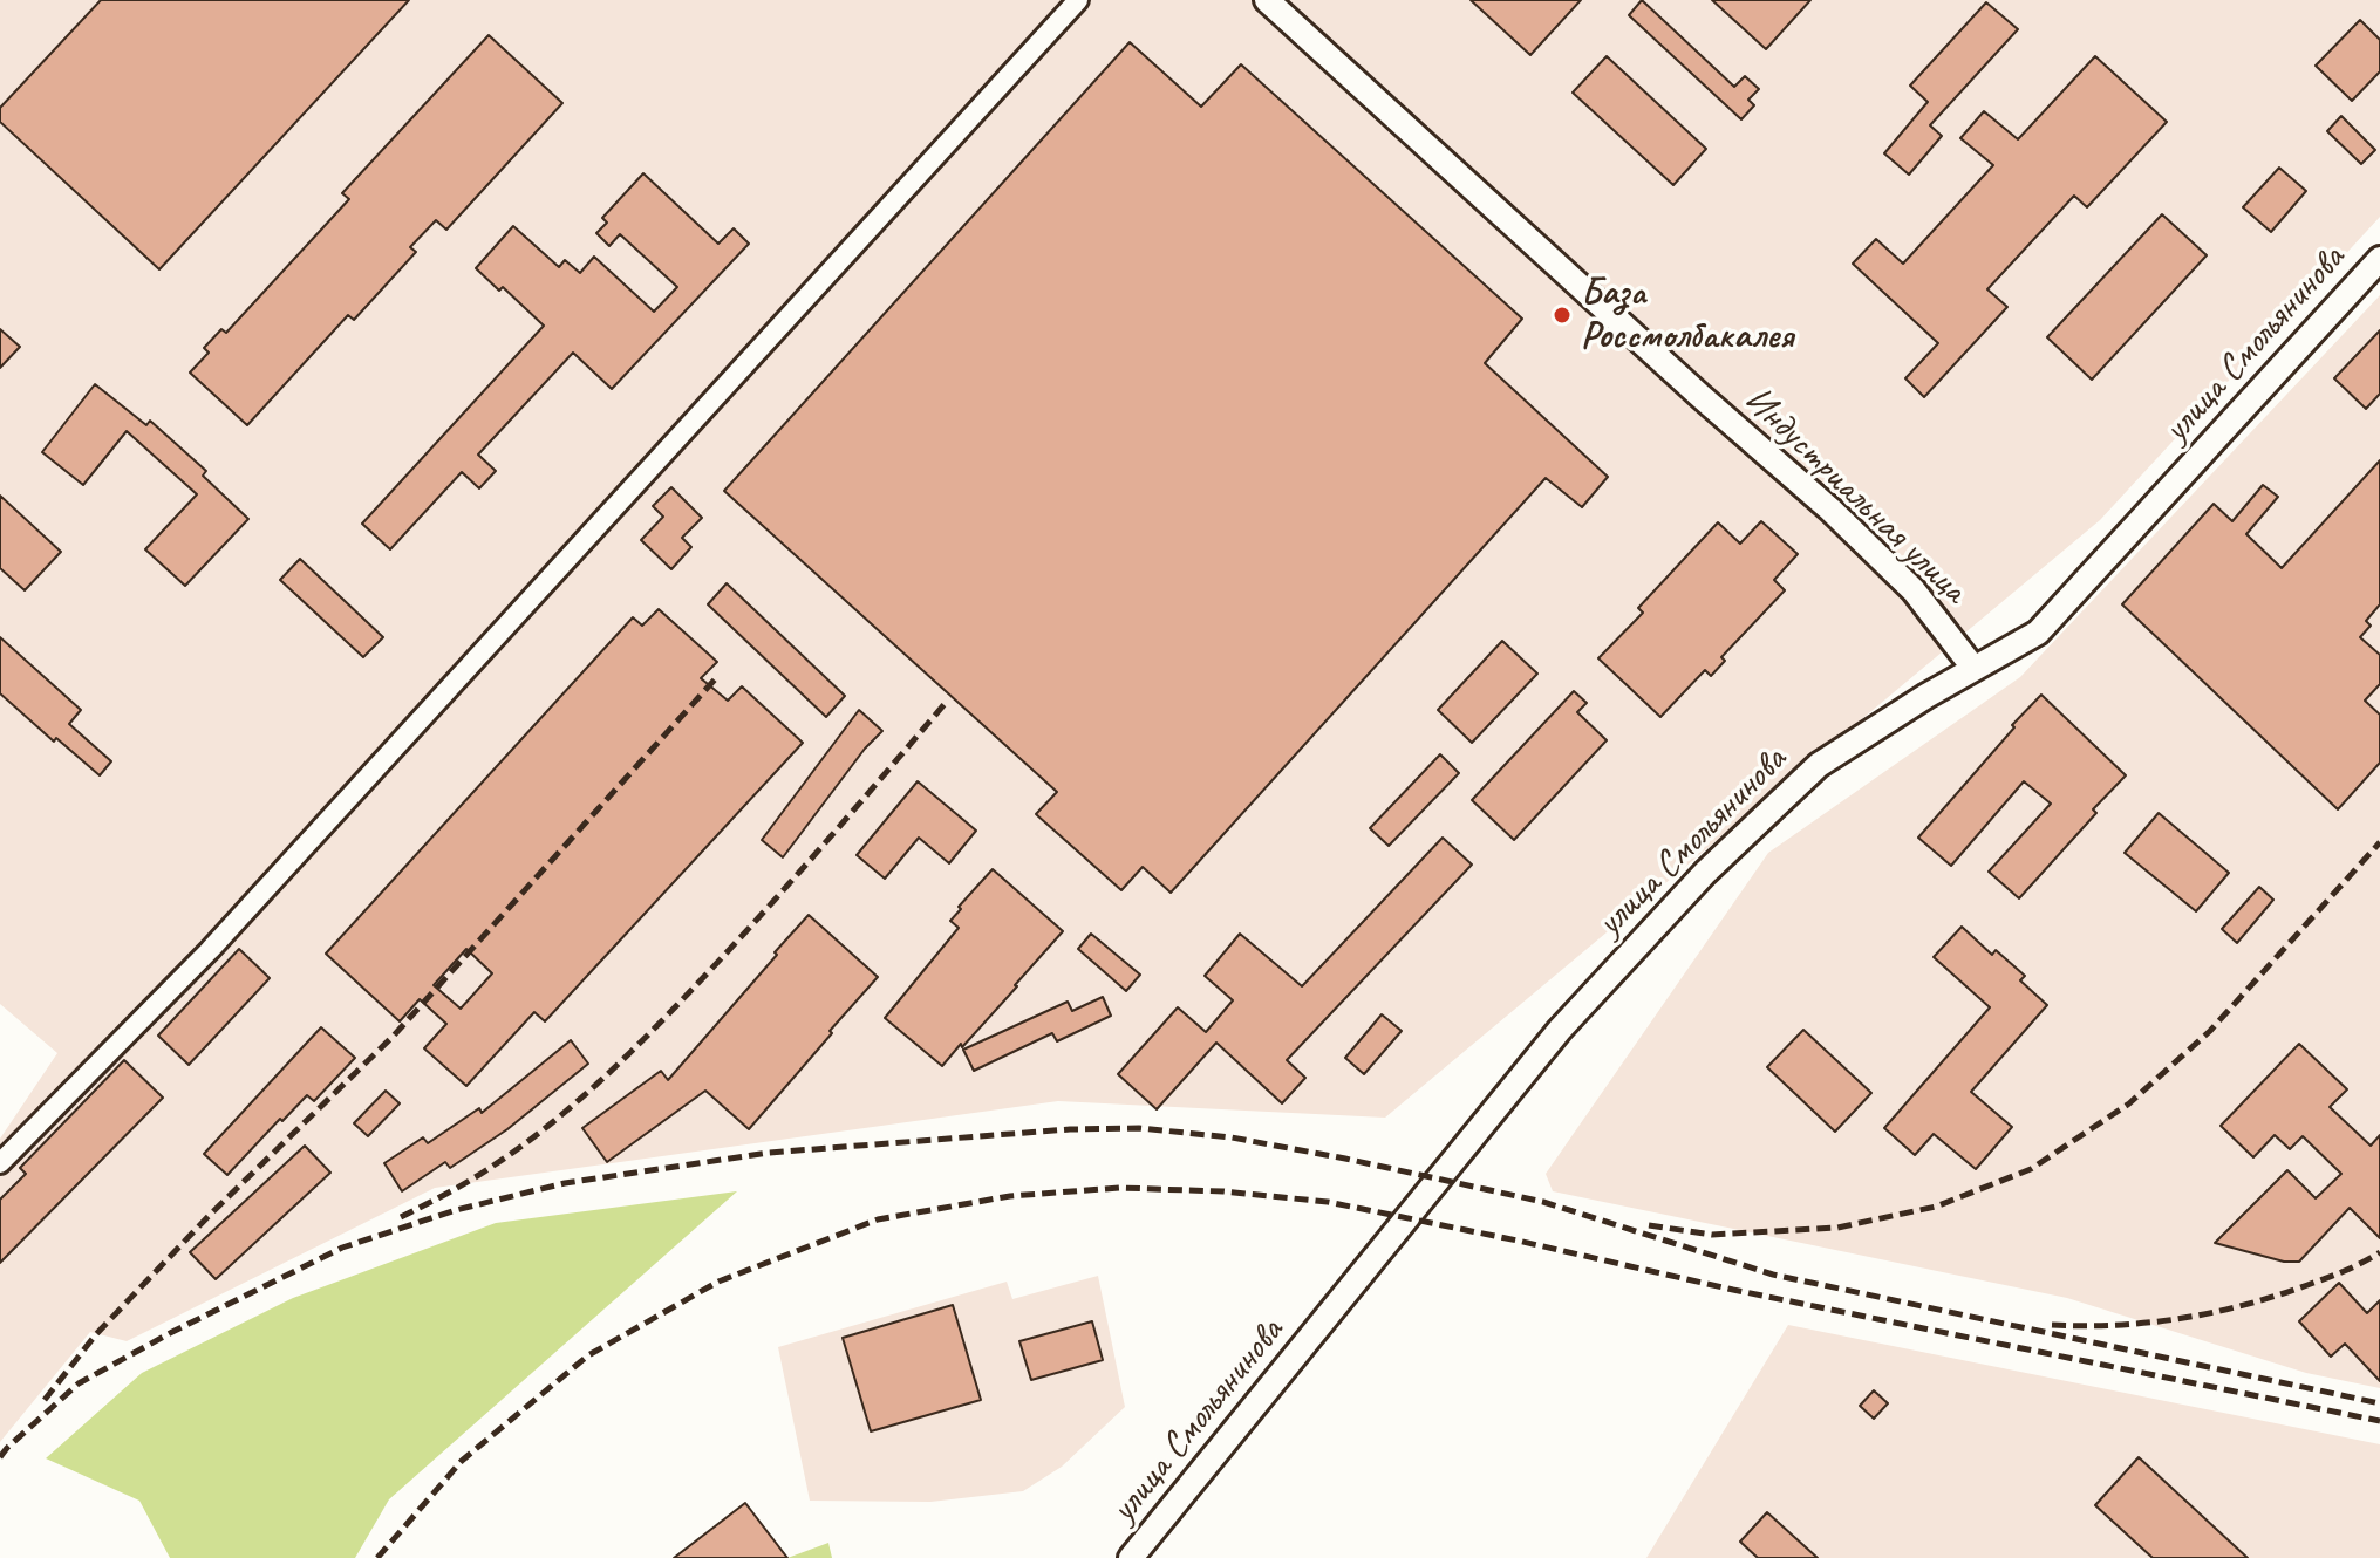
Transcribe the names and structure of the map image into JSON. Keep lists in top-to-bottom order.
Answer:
{
  "streets": {
    "street": ["улица Смольянинова", "Индустриальная улица"]
  },
  "crossings": [
    ["улица Смольянинова", "Индустриальная улица"]
  ],
  "places": ["База Россмолбакалея"]
}
